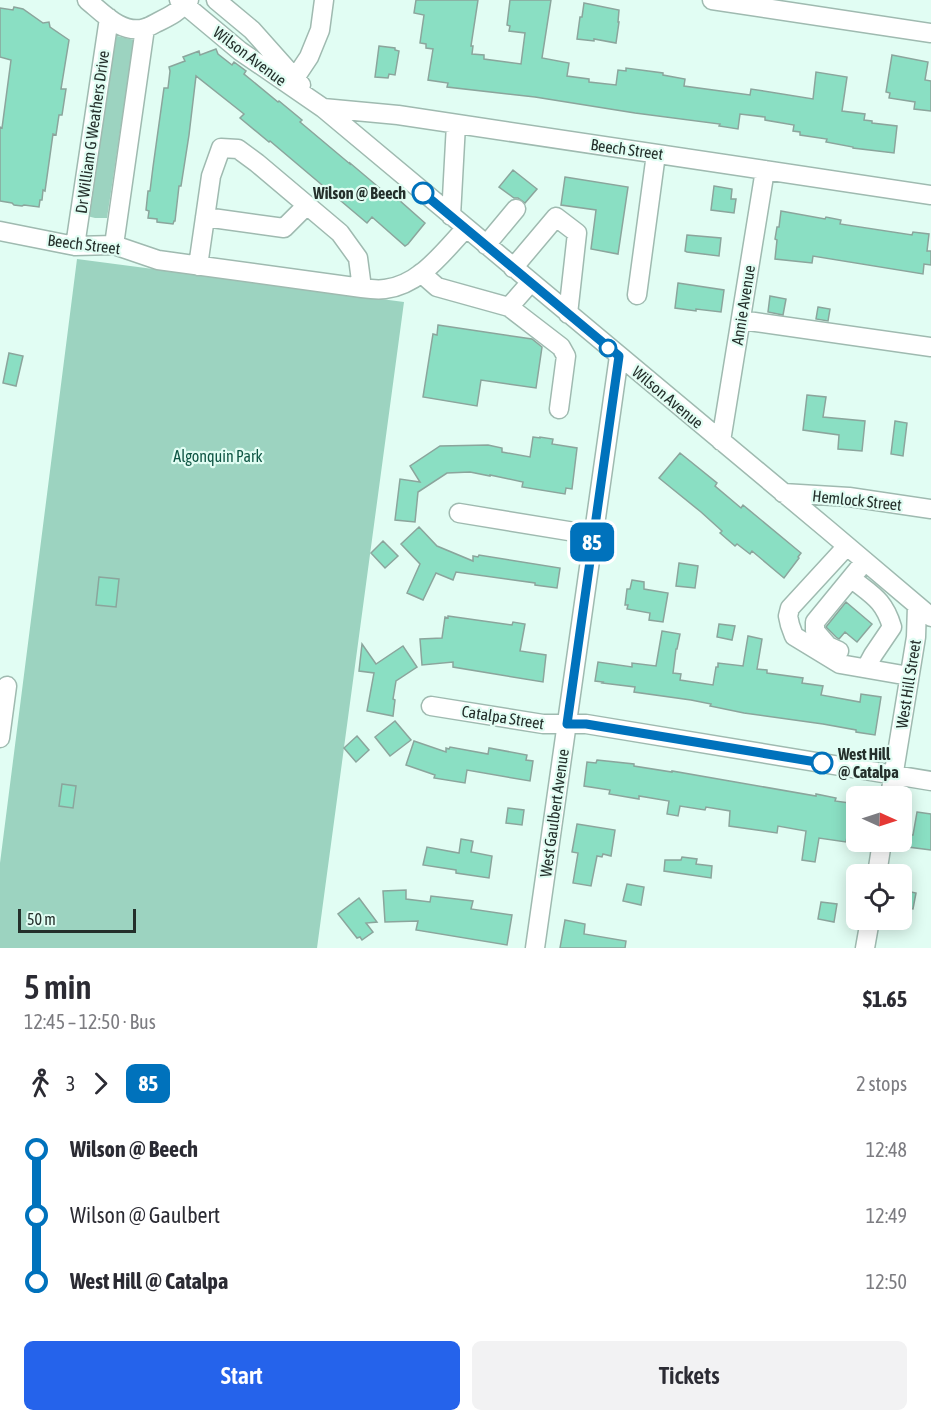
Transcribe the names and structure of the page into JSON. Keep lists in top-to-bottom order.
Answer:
{
  "streets": {
    "street": [
      "Wilson Avenue",
      "Dr William G Weathers Drive",
      "Beech Street",
      "Annie Avenue",
      "Hemlock Street",
      "West Hill Street",
      "Catalpa Street",
      "West Gaulbert Avenue"
    ]
  },
  "crossings": [
    ["Wilson Avenue", "Beech Street"],
    ["Wilson Avenue", "Annie Avenue"],
    ["Wilson Avenue", "Hemlock Street"],
    ["Wilson Avenue", "West Hill Street"],
    ["Wilson Avenue", "West Gaulbert Avenue"],
    ["Dr William G Weathers Drive", "Beech Street"],
    ["Beech Street", "Annie Avenue"],
    ["West Hill Street", "Catalpa Street"],
    ["Catalpa Street", "West Gaulbert Avenue"]
  ],
  "parks": ["Algonquin Park"],
  "places": ["Wilson @ Beech", "West Hill @ Catalpa"],
  "lines": ["bus line 85"],
  "scale_bar": "50 m",
  "north": "right",
  "page": {
    "on_map": "85",
    "scale": "50 m",
    "heading": ["5 min", "12:45 – 12:50 · Bus", "$1.65"],
    "legs": ["3", "85", "2 stops"],
    "list": [
      {
        "name": "Wilson @ Beech",
        "value": "12:48"
      },
      {
        "name": "Wilson @ Gaulbert",
        "value": "12:49"
      },
      {
        "name": "West Hill @ Catalpa",
        "value": "12:50"
      }
    ],
    "buttons": ["Start", "Tickets"]
  }
}
